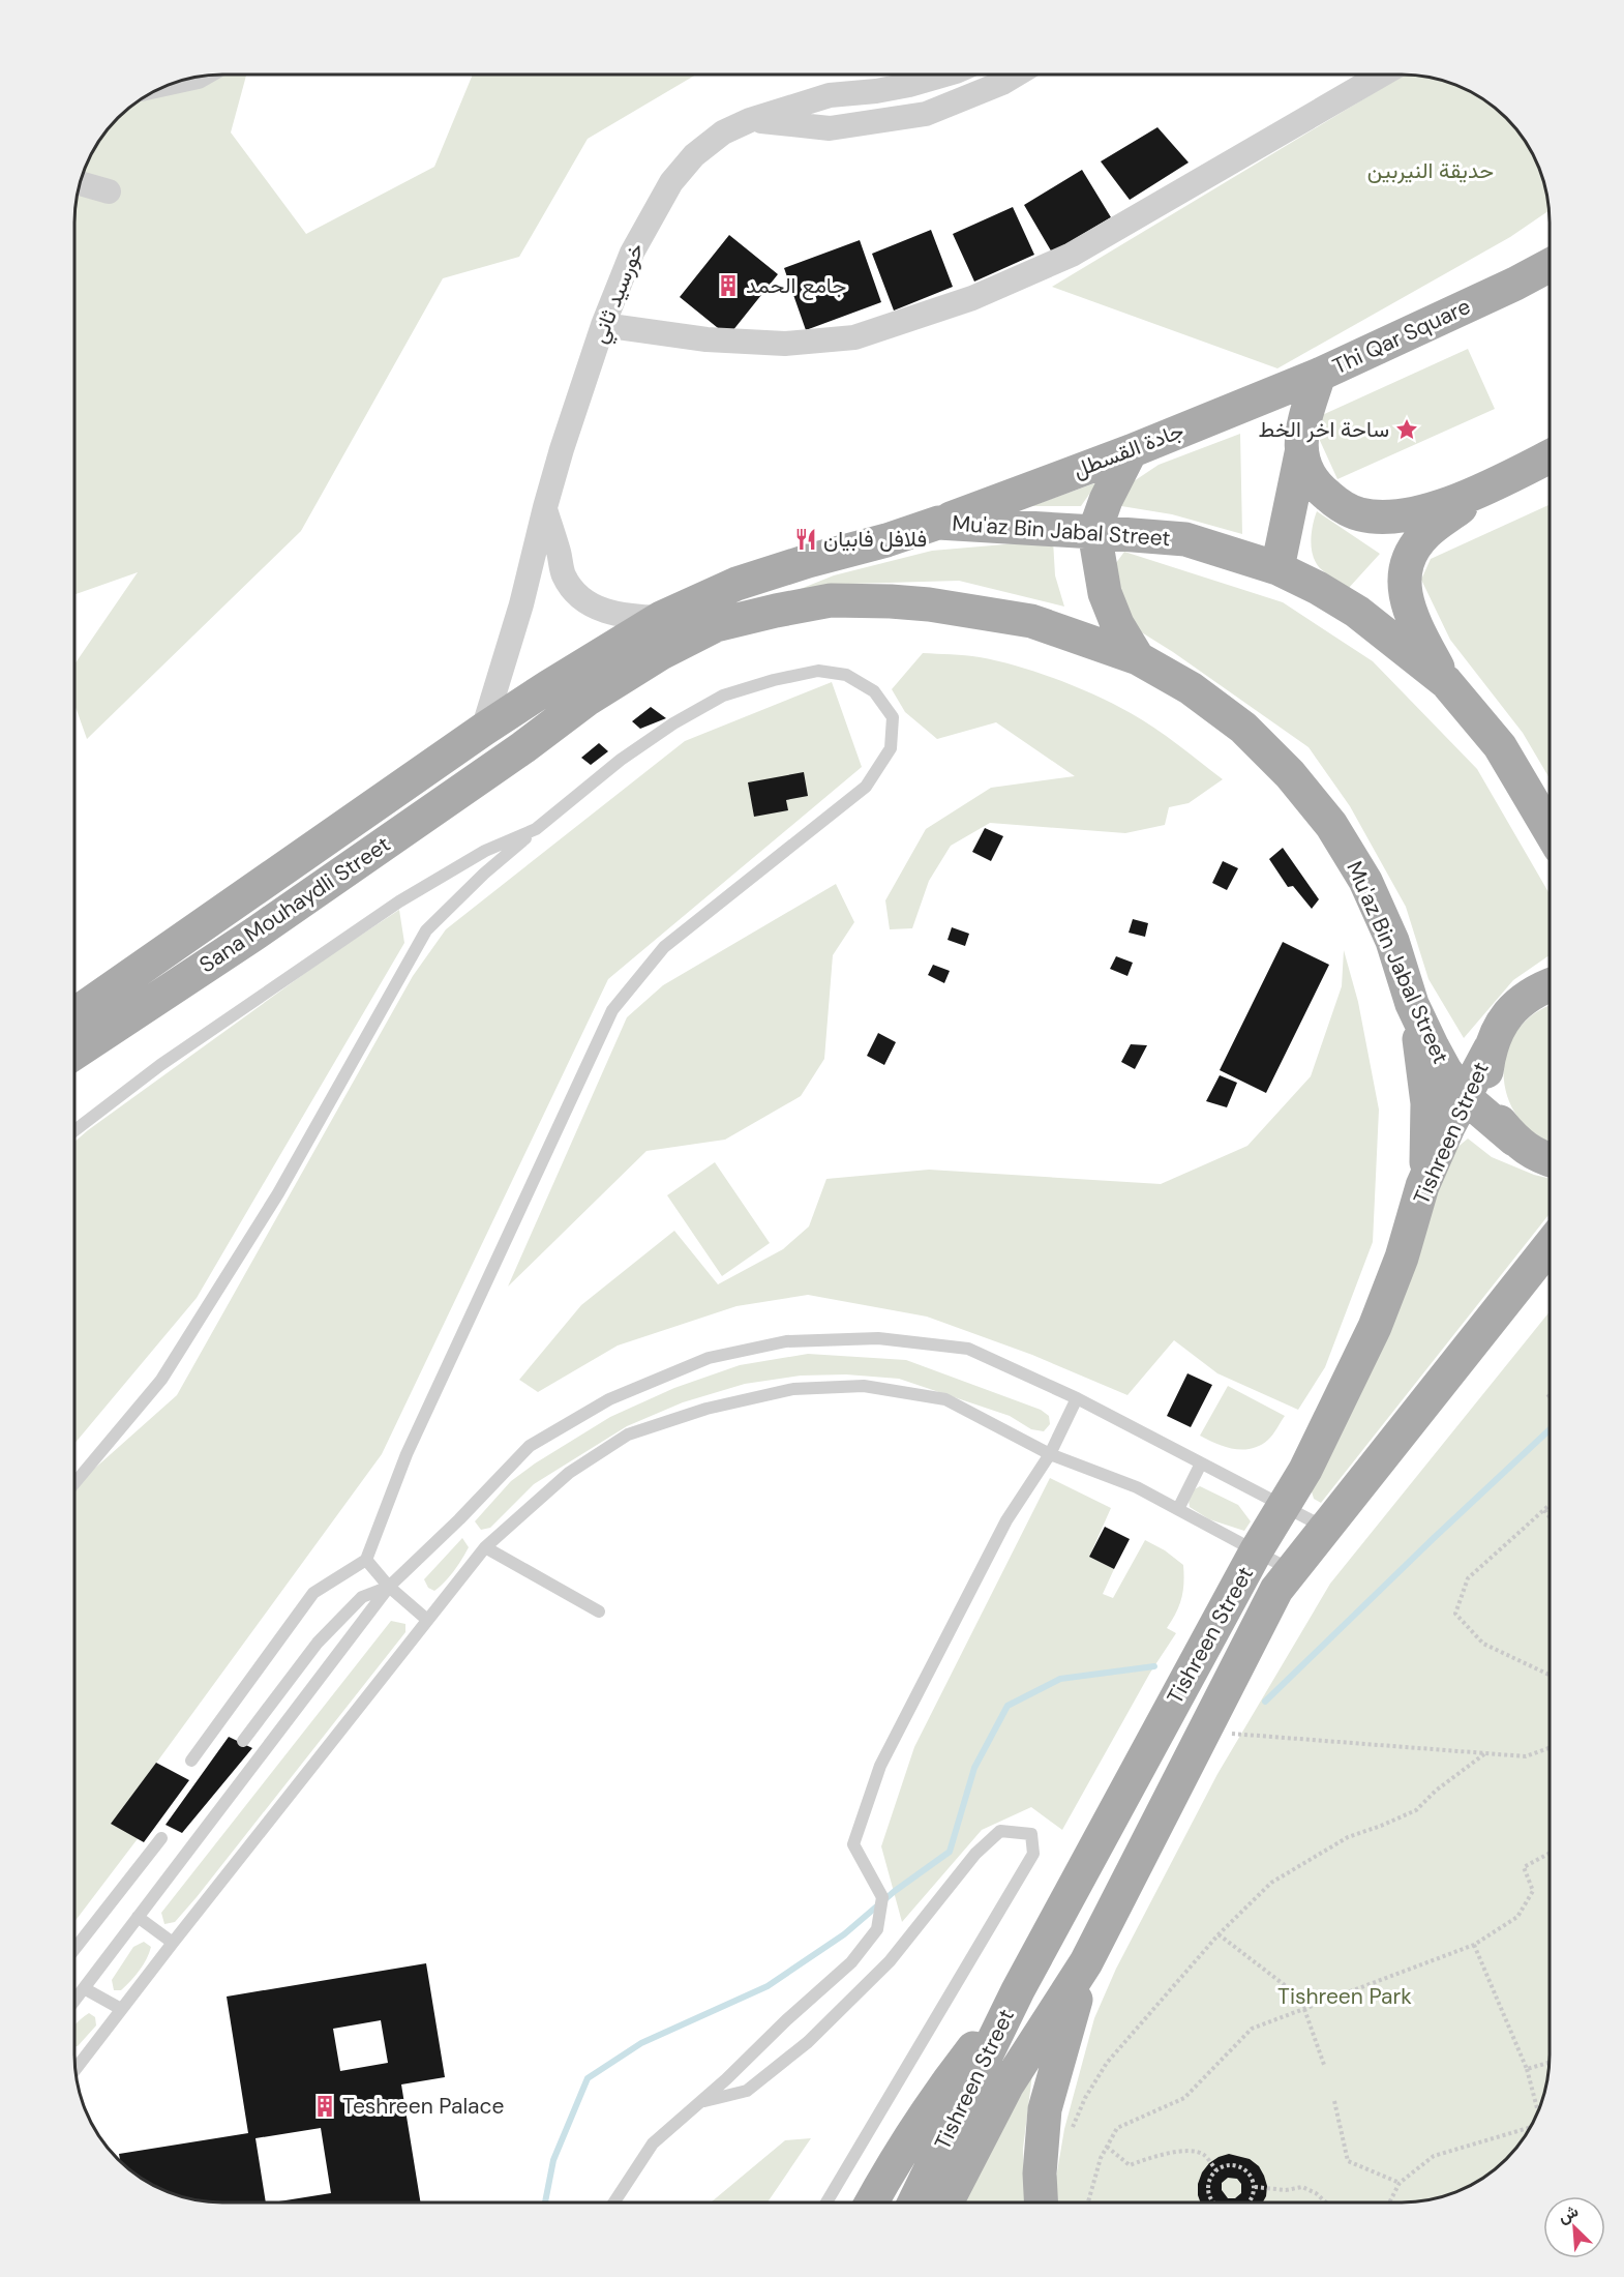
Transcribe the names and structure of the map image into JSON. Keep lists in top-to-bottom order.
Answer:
{
  "streets": {
    "main road": [
      "Thi Qar Square",
      "جادة القسطل",
      "Mu'az Bin Jabal Street",
      "Sana Mouhaydli Street",
      "Tishreen Street"
    ],
    "street": ["خورسيد ثاني"]
  },
  "crossings": [
    ["خورسيد ثاني", "Mu'az Bin Jabal Street"],
    ["خورسيد ثاني", "Sana Mouhaydli Street"],
    ["Thi Qar Square", "جادة القسطل"],
    ["Thi Qar Square", "Mu'az Bin Jabal Street"],
    ["جادة القسطل", "Mu'az Bin Jabal Street"],
    ["Mu'az Bin Jabal Street", "Sana Mouhaydli Street"],
    ["Mu'az Bin Jabal Street", "Tishreen Street"]
  ],
  "parks": ["حديقة النيربين", "Tishreen Park"],
  "places": {
    "building": ["جامع الحمد", "Teshreen Palace"],
    "place": ["ساحة اخر الخط"],
    "restaurant": ["فلافل فابيان"]
  },
  "north": "top left"
}
